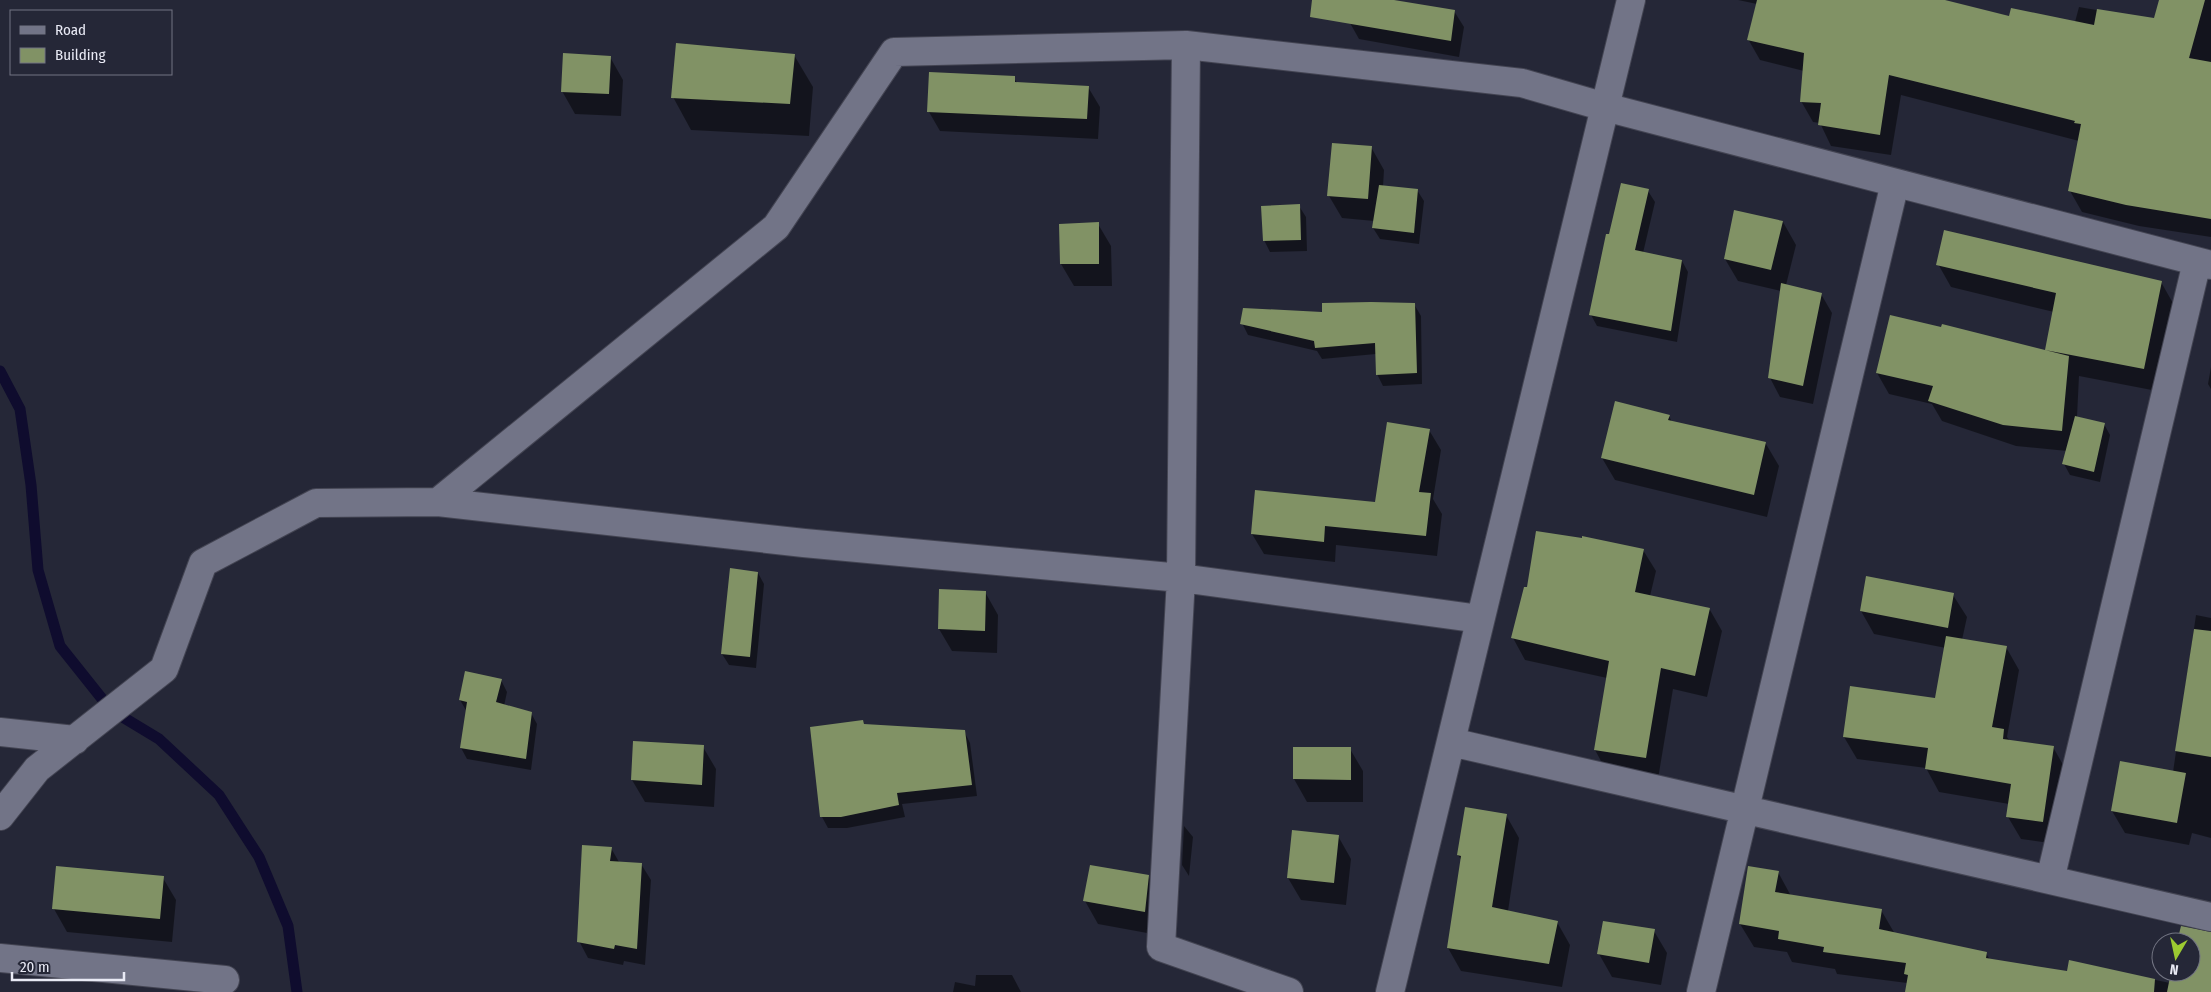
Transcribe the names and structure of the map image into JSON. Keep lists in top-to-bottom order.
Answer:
{
  "legend": ["Road", "Building"],
  "scale_bar": "20 m",
  "north": "bottom"
}
